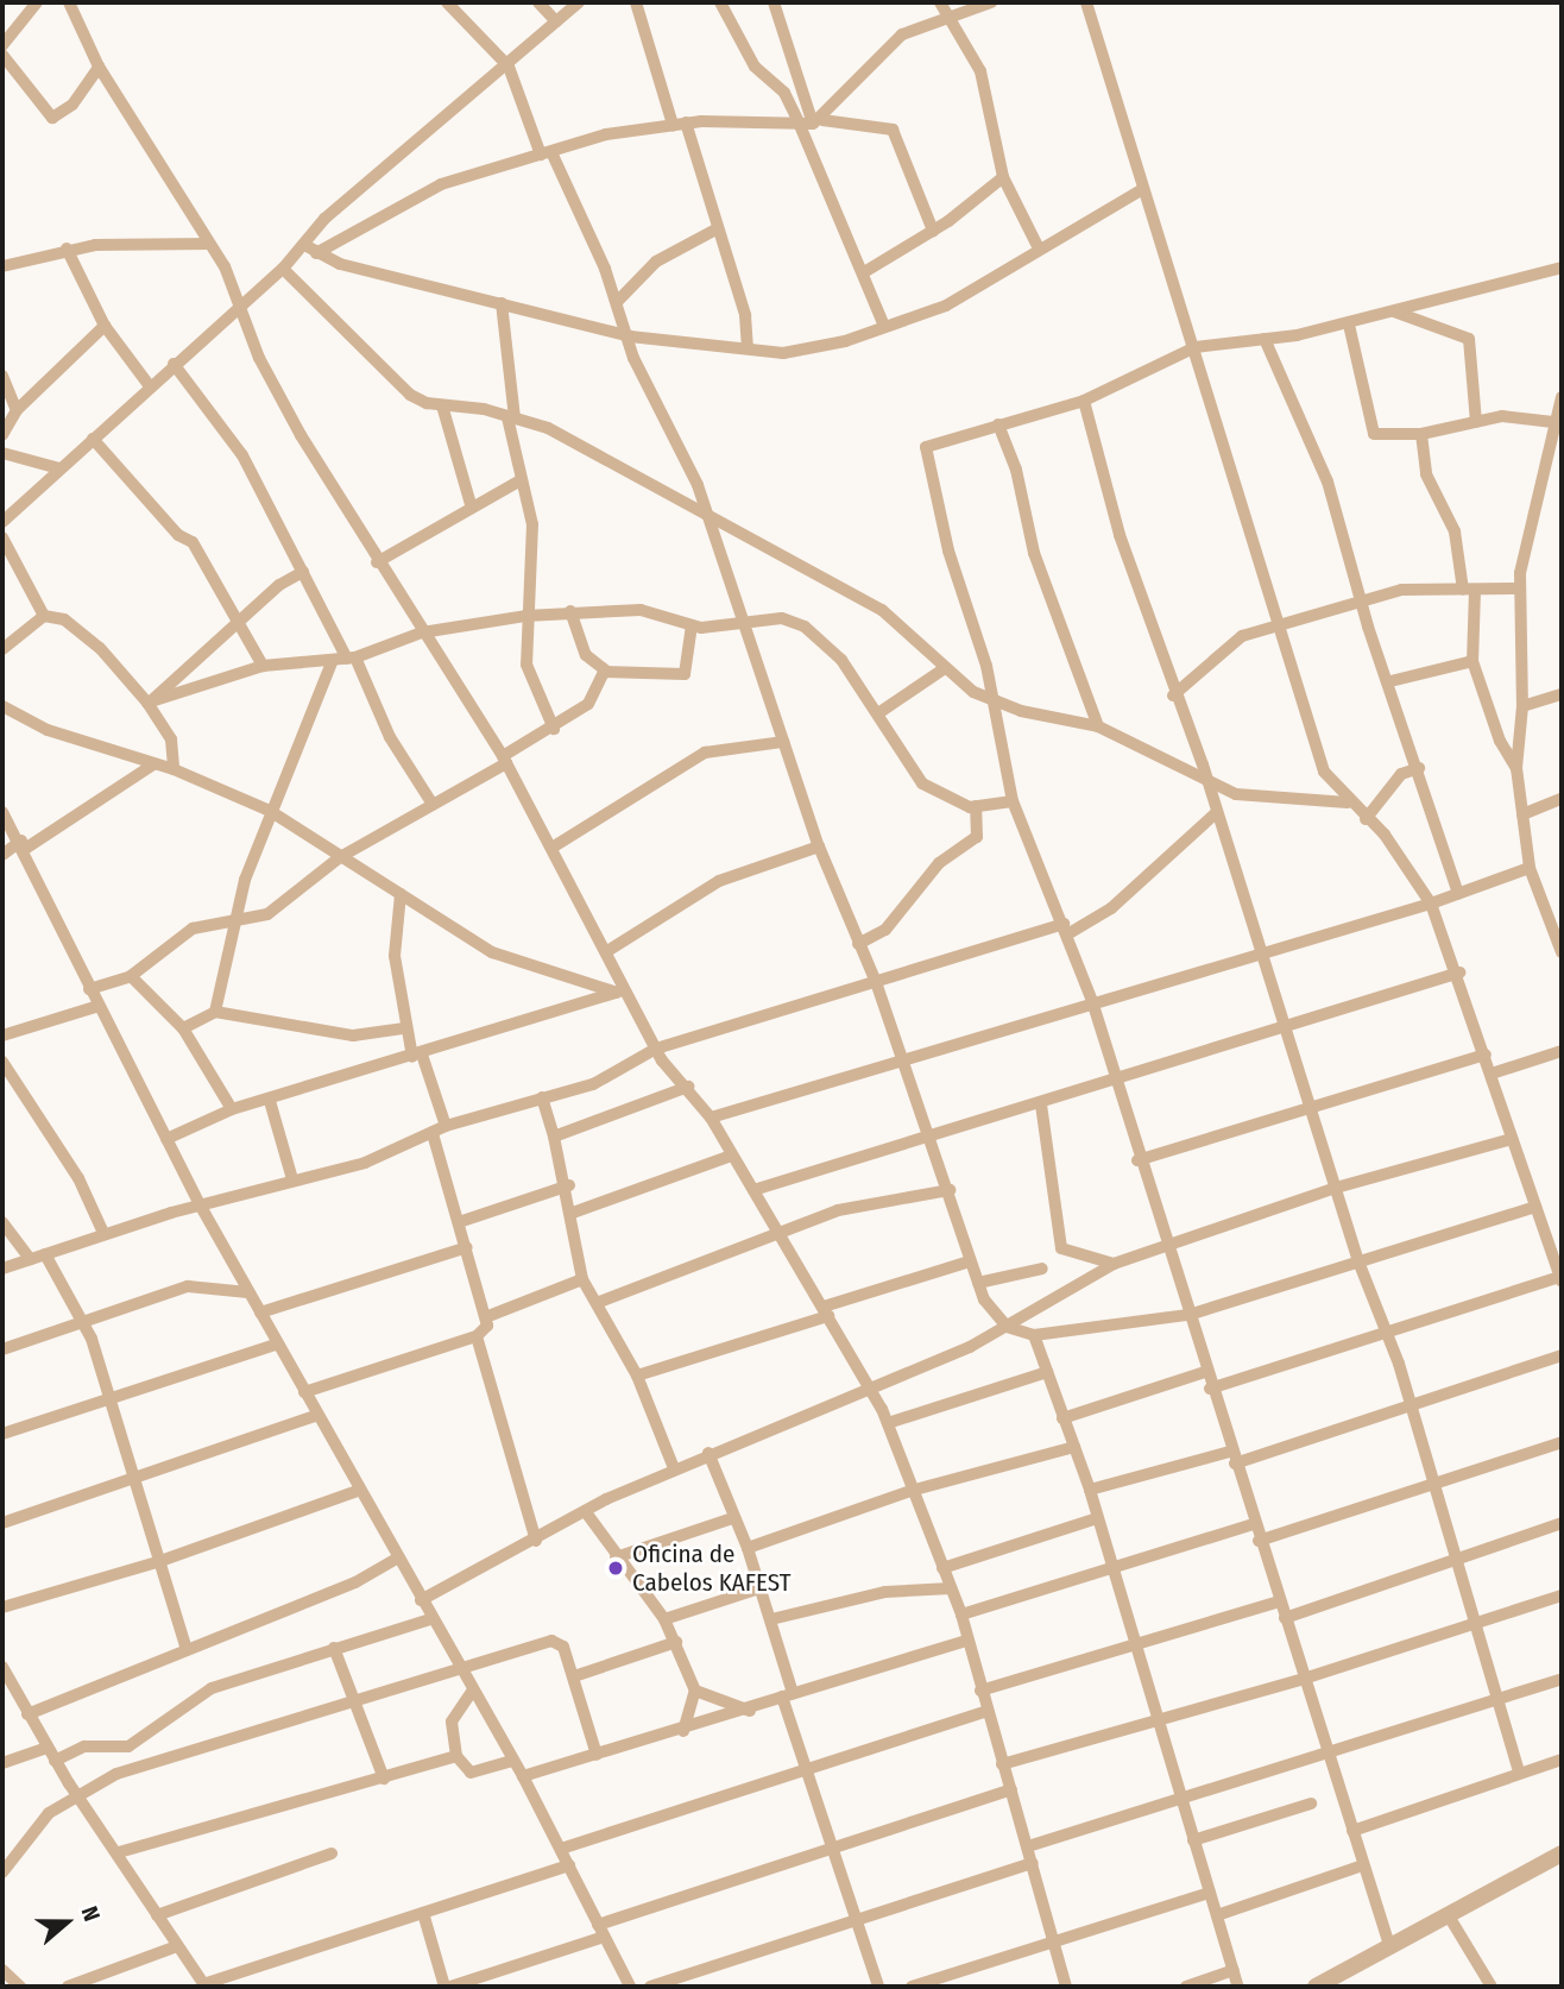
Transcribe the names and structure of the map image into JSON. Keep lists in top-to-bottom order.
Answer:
{
  "places": ["Oficina de Cabelos KAFEST"],
  "north": "right"
}
